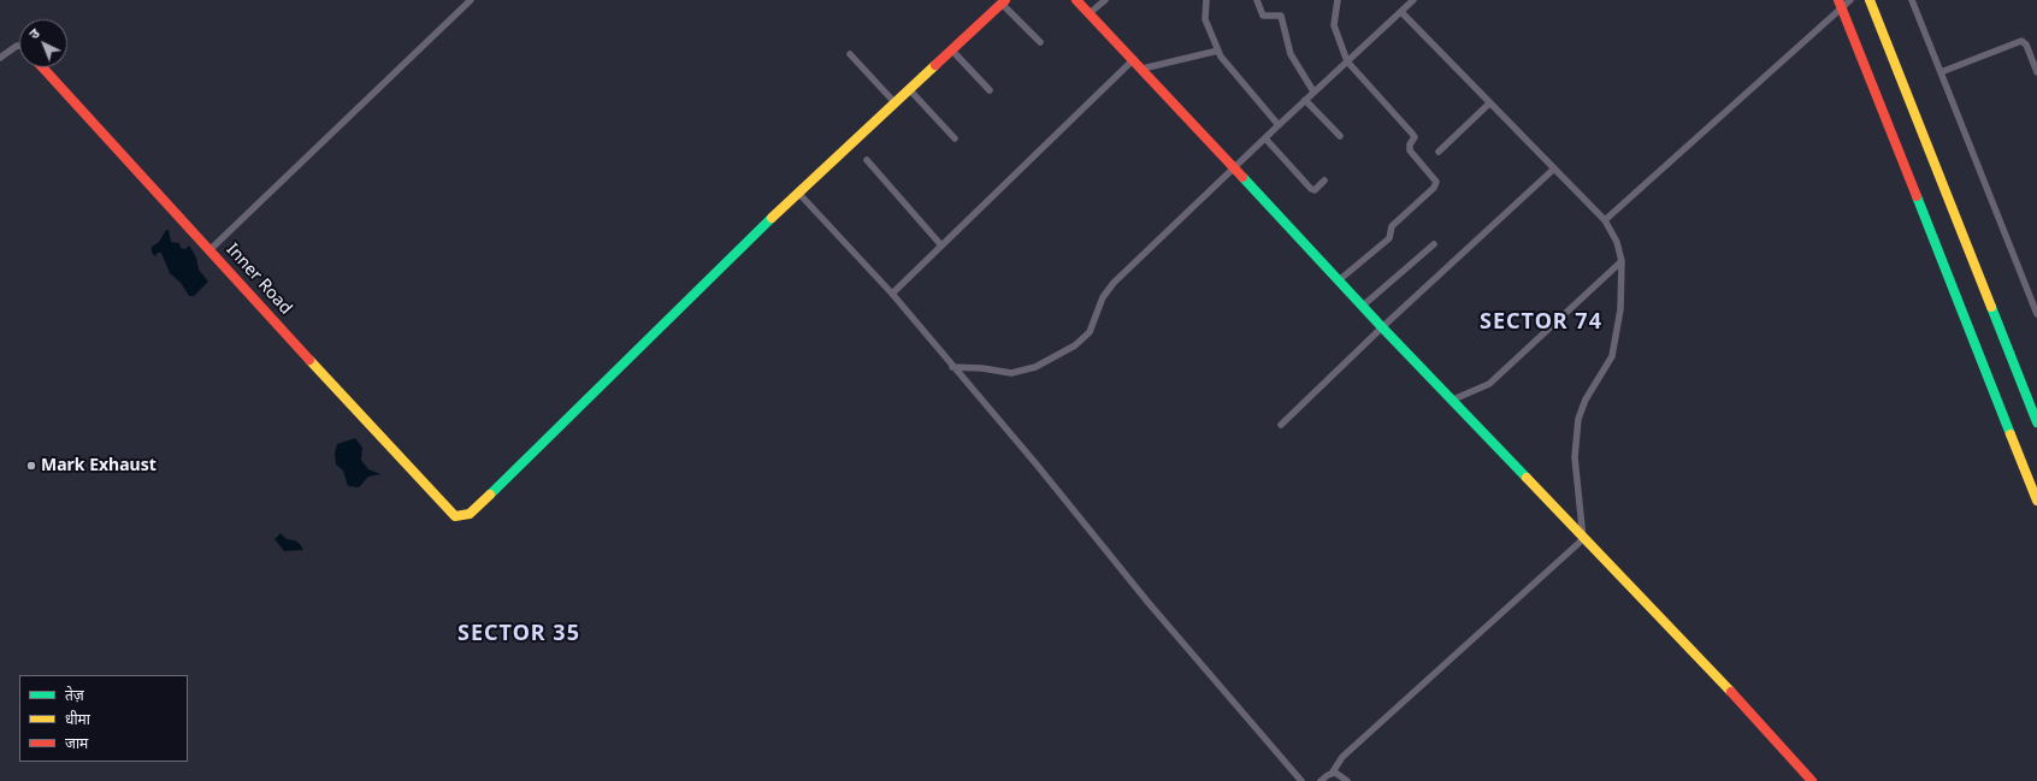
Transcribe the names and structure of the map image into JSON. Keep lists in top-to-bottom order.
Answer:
{
  "streets": {
    "street": ["Inner Road"]
  },
  "districts": ["SECTOR 74", "SECTOR 35"],
  "places": ["Mark Exhaust"],
  "legend": ["तेज़", "धीमा", "जाम"],
  "north": "top left"
}
